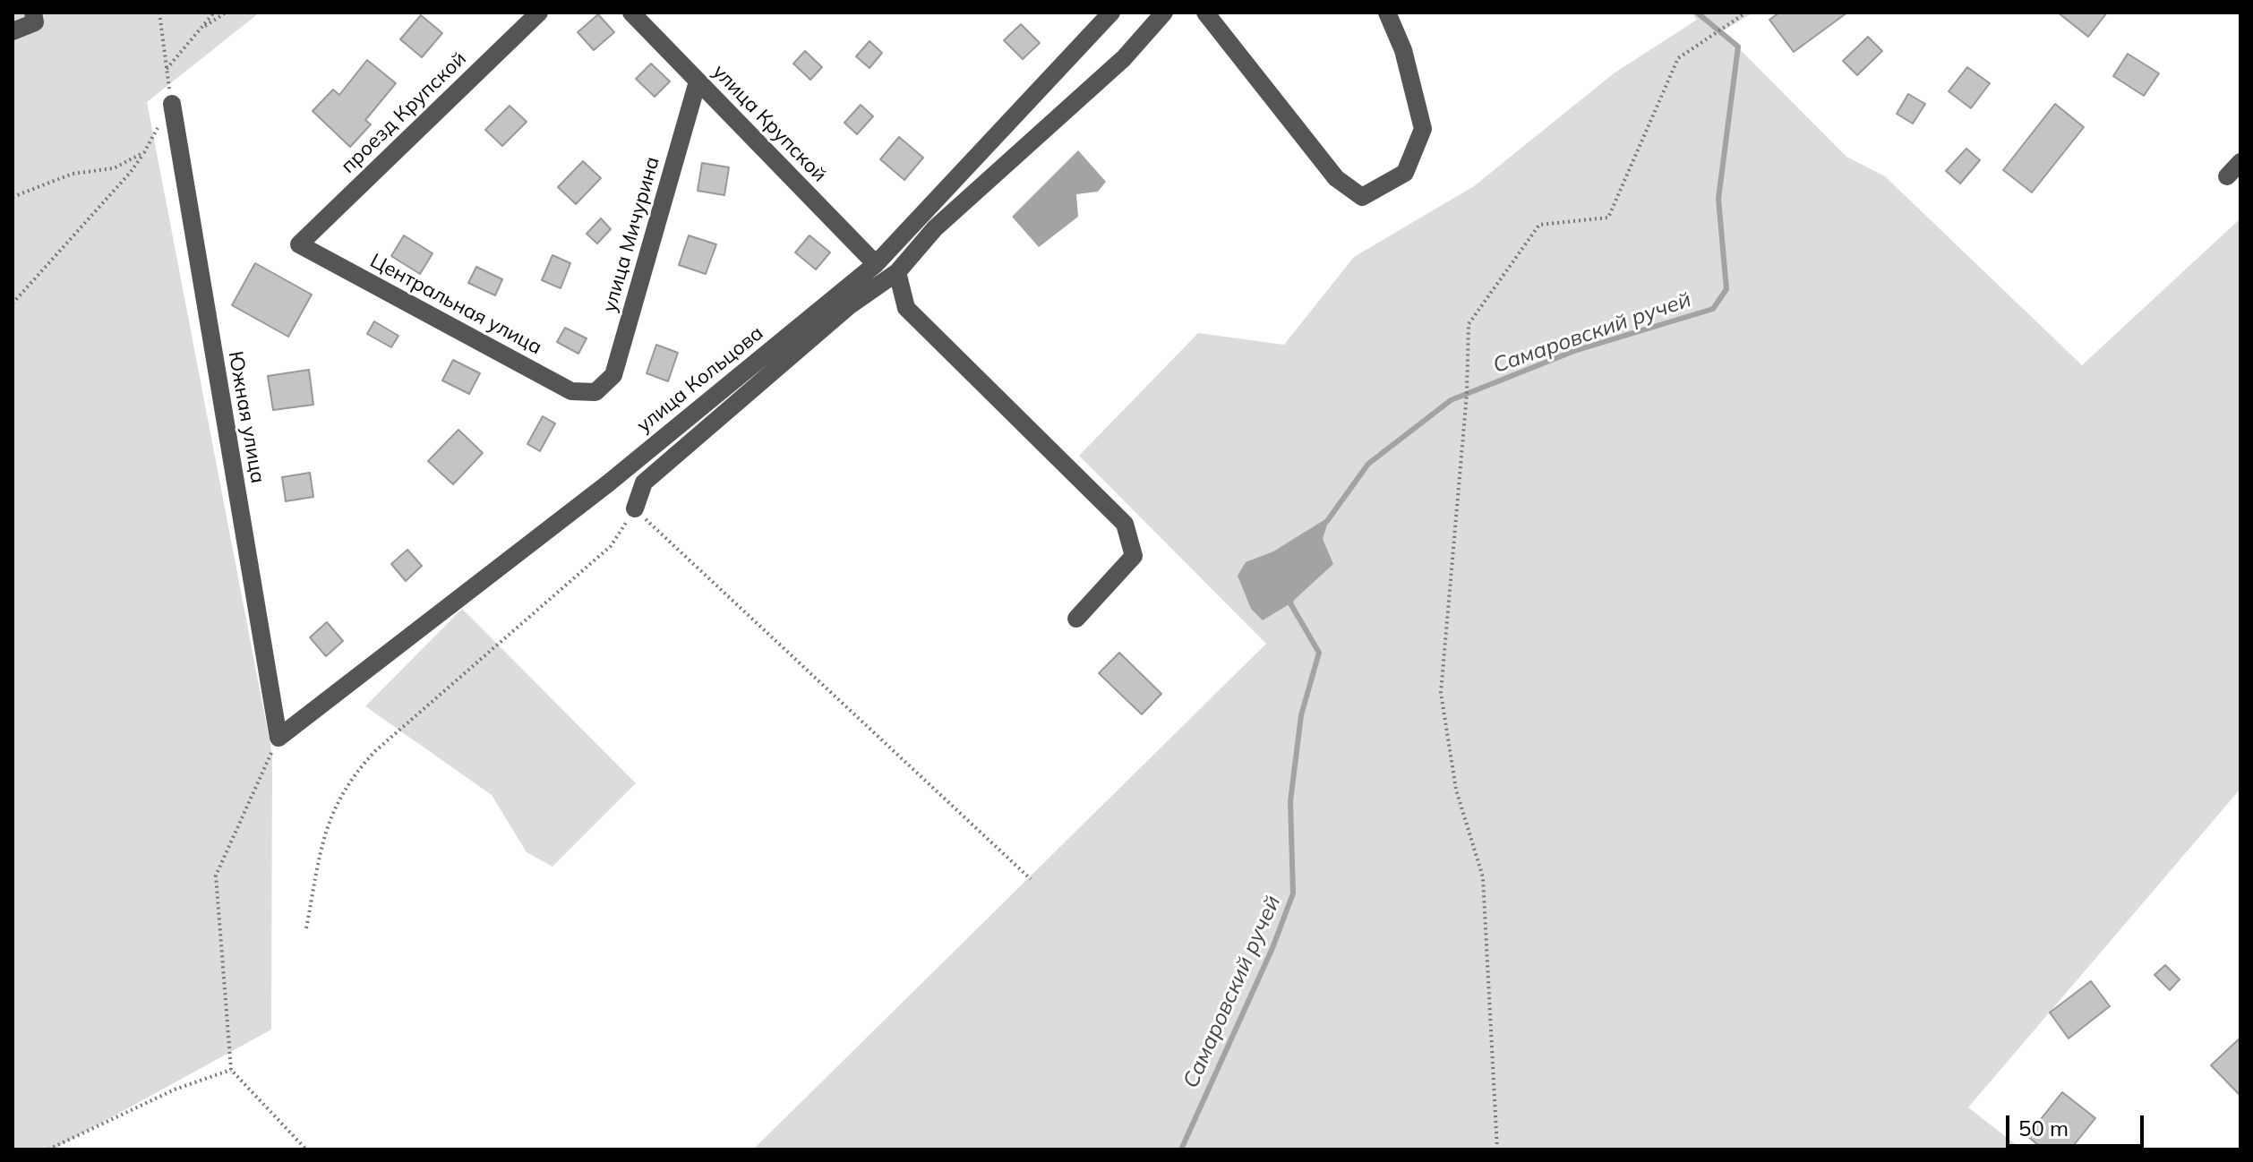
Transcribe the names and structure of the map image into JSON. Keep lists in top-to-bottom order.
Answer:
{
  "streets": {
    "street": [
      "проезд Крупской",
      "улица Крупской",
      "улица Мичурина",
      "Центральная улица",
      "улица Кольцова",
      "Южная улица"
    ]
  },
  "crossings": [
    ["проезд Крупской", "Центральная улица"],
    ["улица Крупской", "улица Мичурина"],
    ["улица Крупской", "улица Кольцова"],
    ["улица Мичурина", "Центральная улица"],
    ["улица Кольцова", "Южная улица"]
  ],
  "water": ["Самаровский ручей"],
  "scale_bar": "50 m"
}
